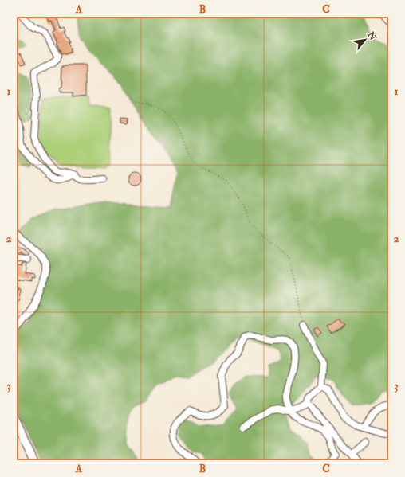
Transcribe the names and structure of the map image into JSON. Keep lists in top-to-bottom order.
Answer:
{
  "north": "top right",
  "grid": {
    "columns": ["A", "B", "C"],
    "rows": ["1", "2", "3"]
  }
}
